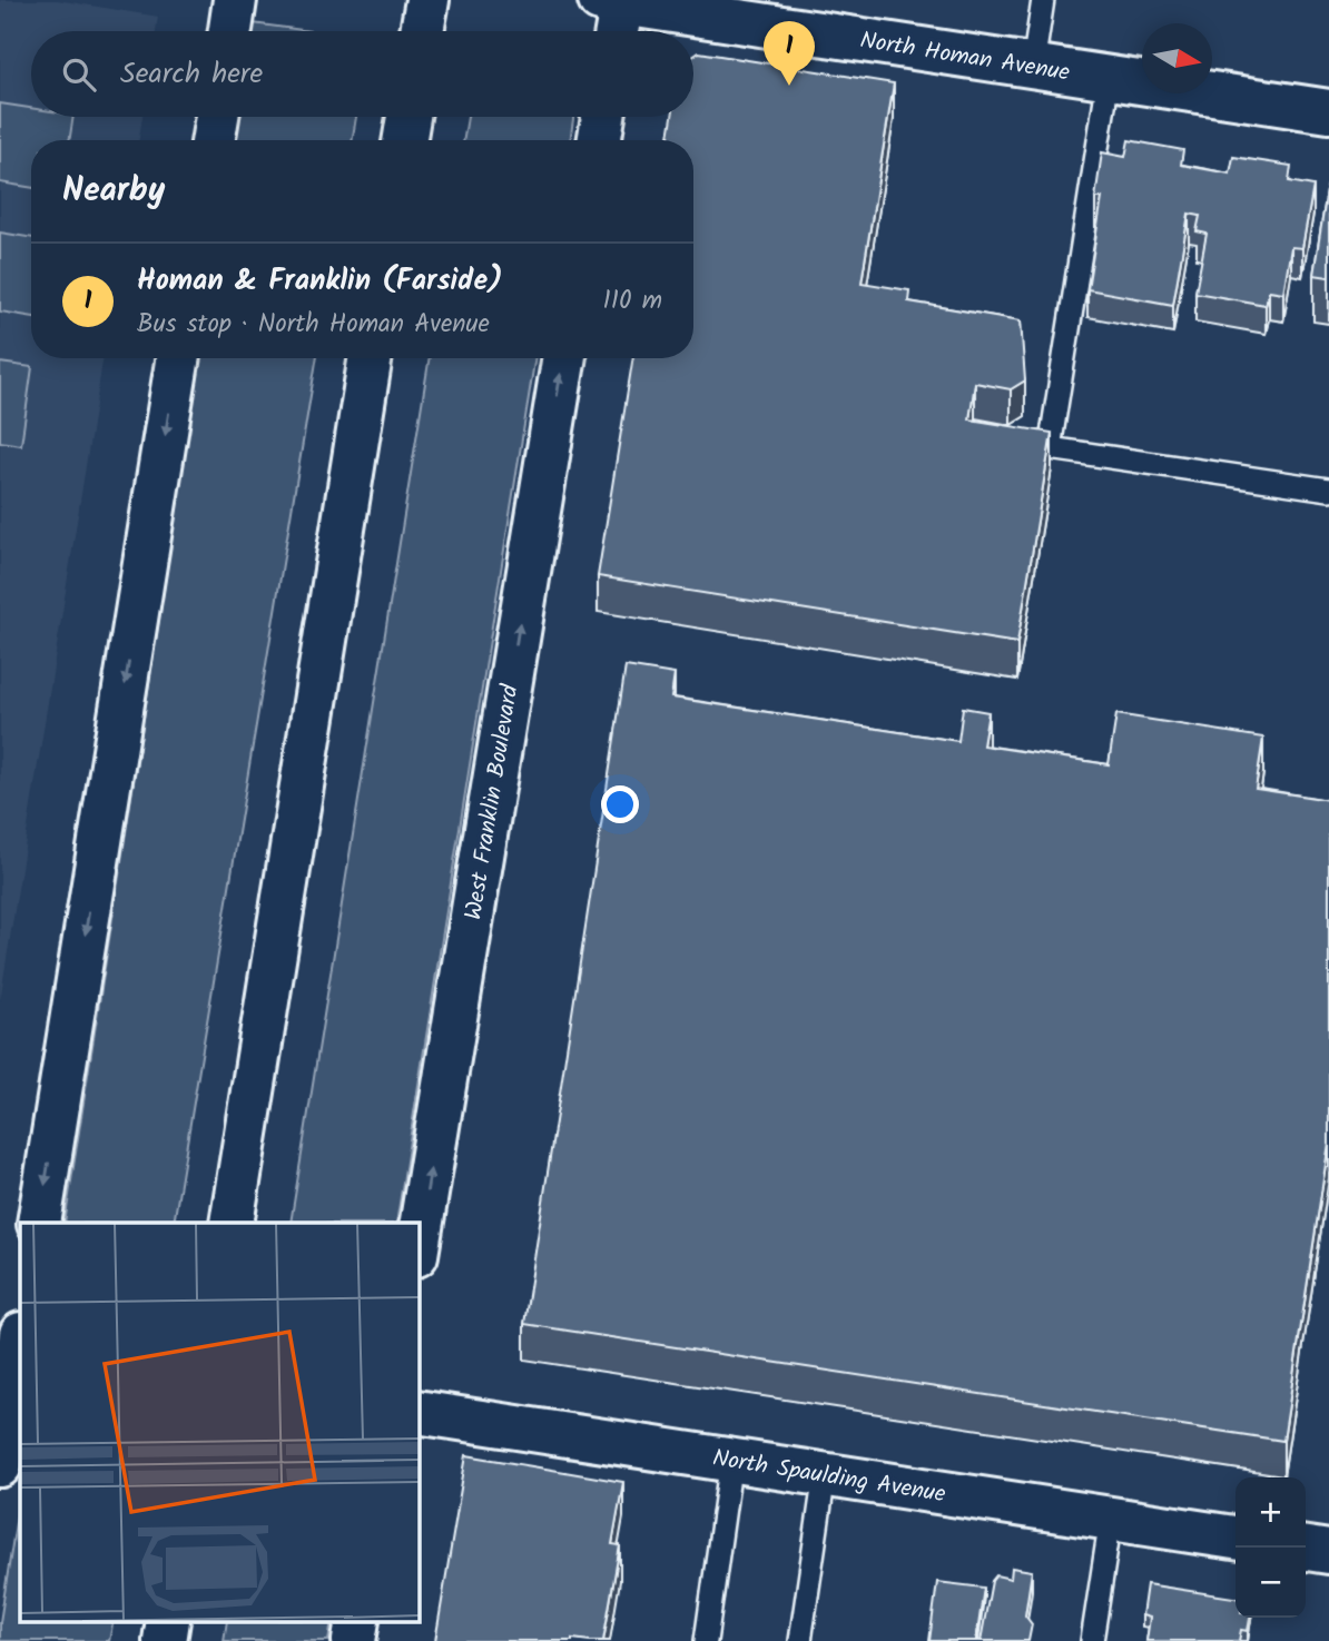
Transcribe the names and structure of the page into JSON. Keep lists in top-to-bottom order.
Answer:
{
  "streets": {
    "street": ["North Homan Avenue", "West Franklin Boulevard", "North Spaulding Avenue"]
  },
  "north": "right",
  "page": {
    "pins": "1",
    "search": "Search here",
    "heading": "Nearby",
    "list": [
      {
        "mark": "1",
        "name": "Homan & Franklin (Farside)",
        "note": "Bus stop · North Homan Avenue",
        "value": "110 m"
      }
    ],
    "map_buttons": ["+", "−"]
  }
}
